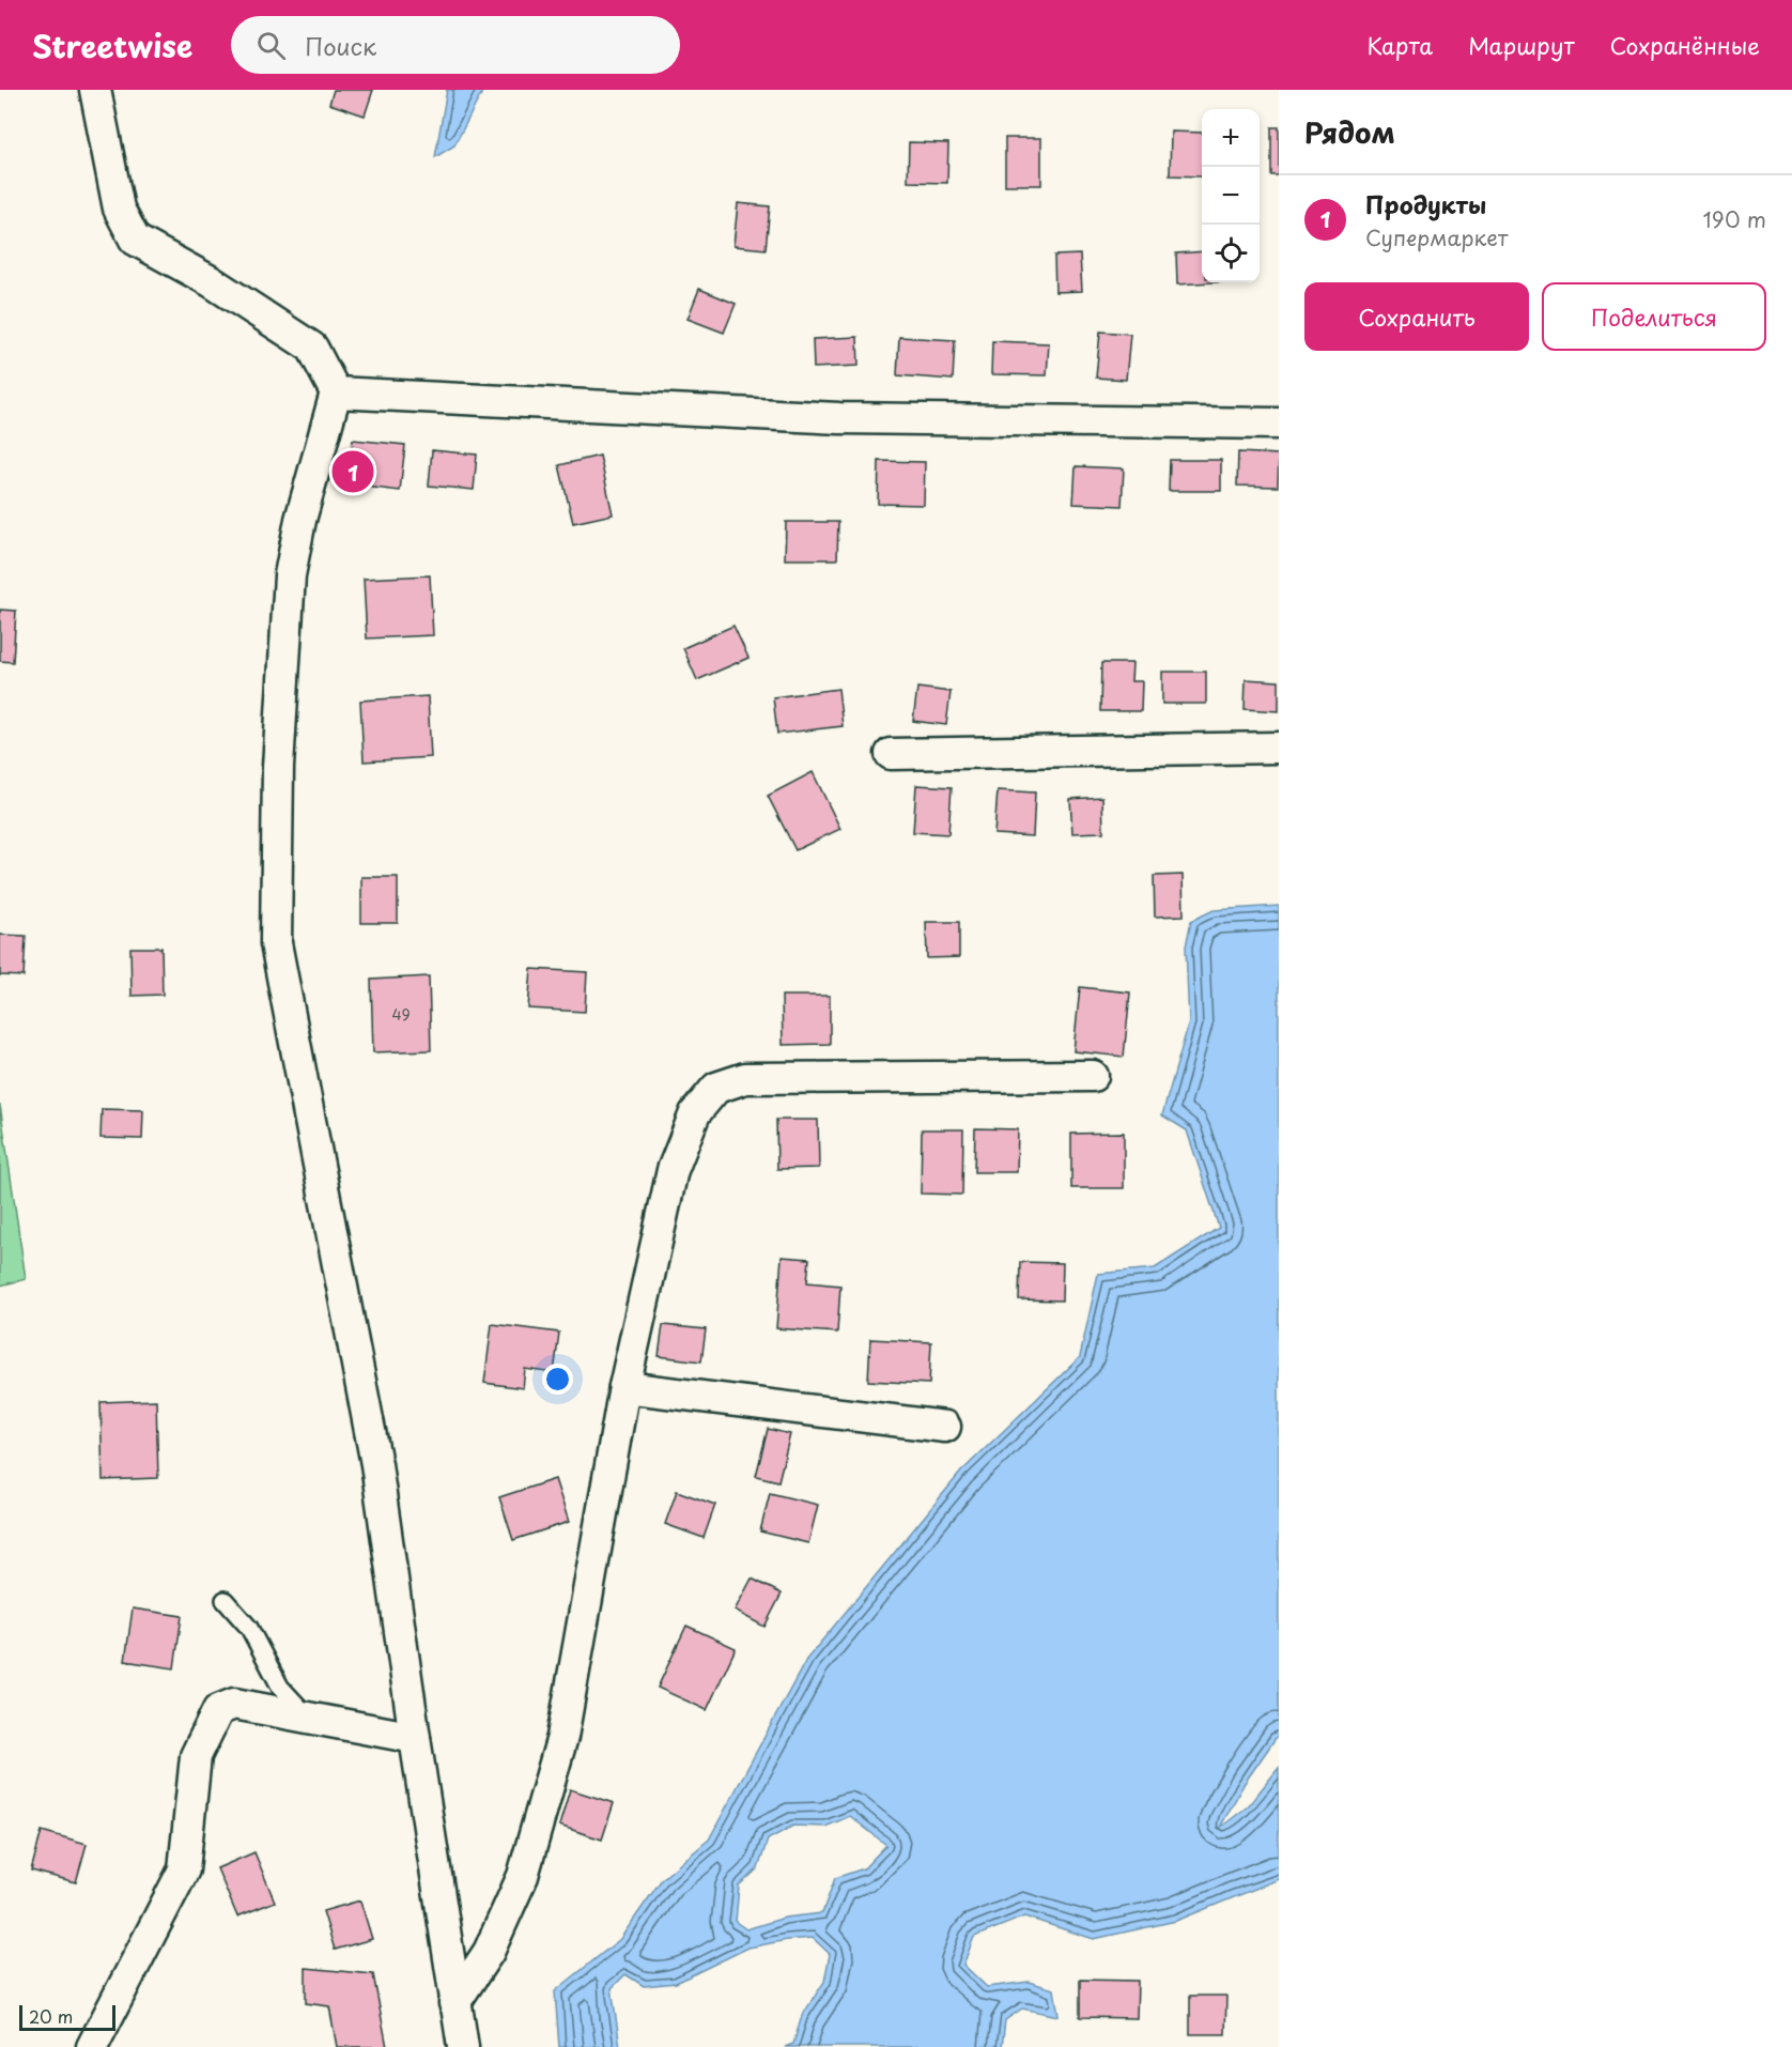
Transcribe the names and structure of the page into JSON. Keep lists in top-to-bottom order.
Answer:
{
  "house_numbers": ["49"],
  "scale_bar": "20 m",
  "page": {
    "header": "Streetwise",
    "search": "Поиск",
    "nav": ["Карта", "Маршрут", "Сохранённые"],
    "heading": "Рядом",
    "map_buttons": ["+", "−"],
    "list": [
      {
        "mark": "1",
        "name": "Продукты",
        "note": "Супермаркет",
        "value": "190 m"
      }
    ],
    "buttons": ["Сохранить", "Поделиться"],
    "pins": "1",
    "scale": "20 m"
  }
}
